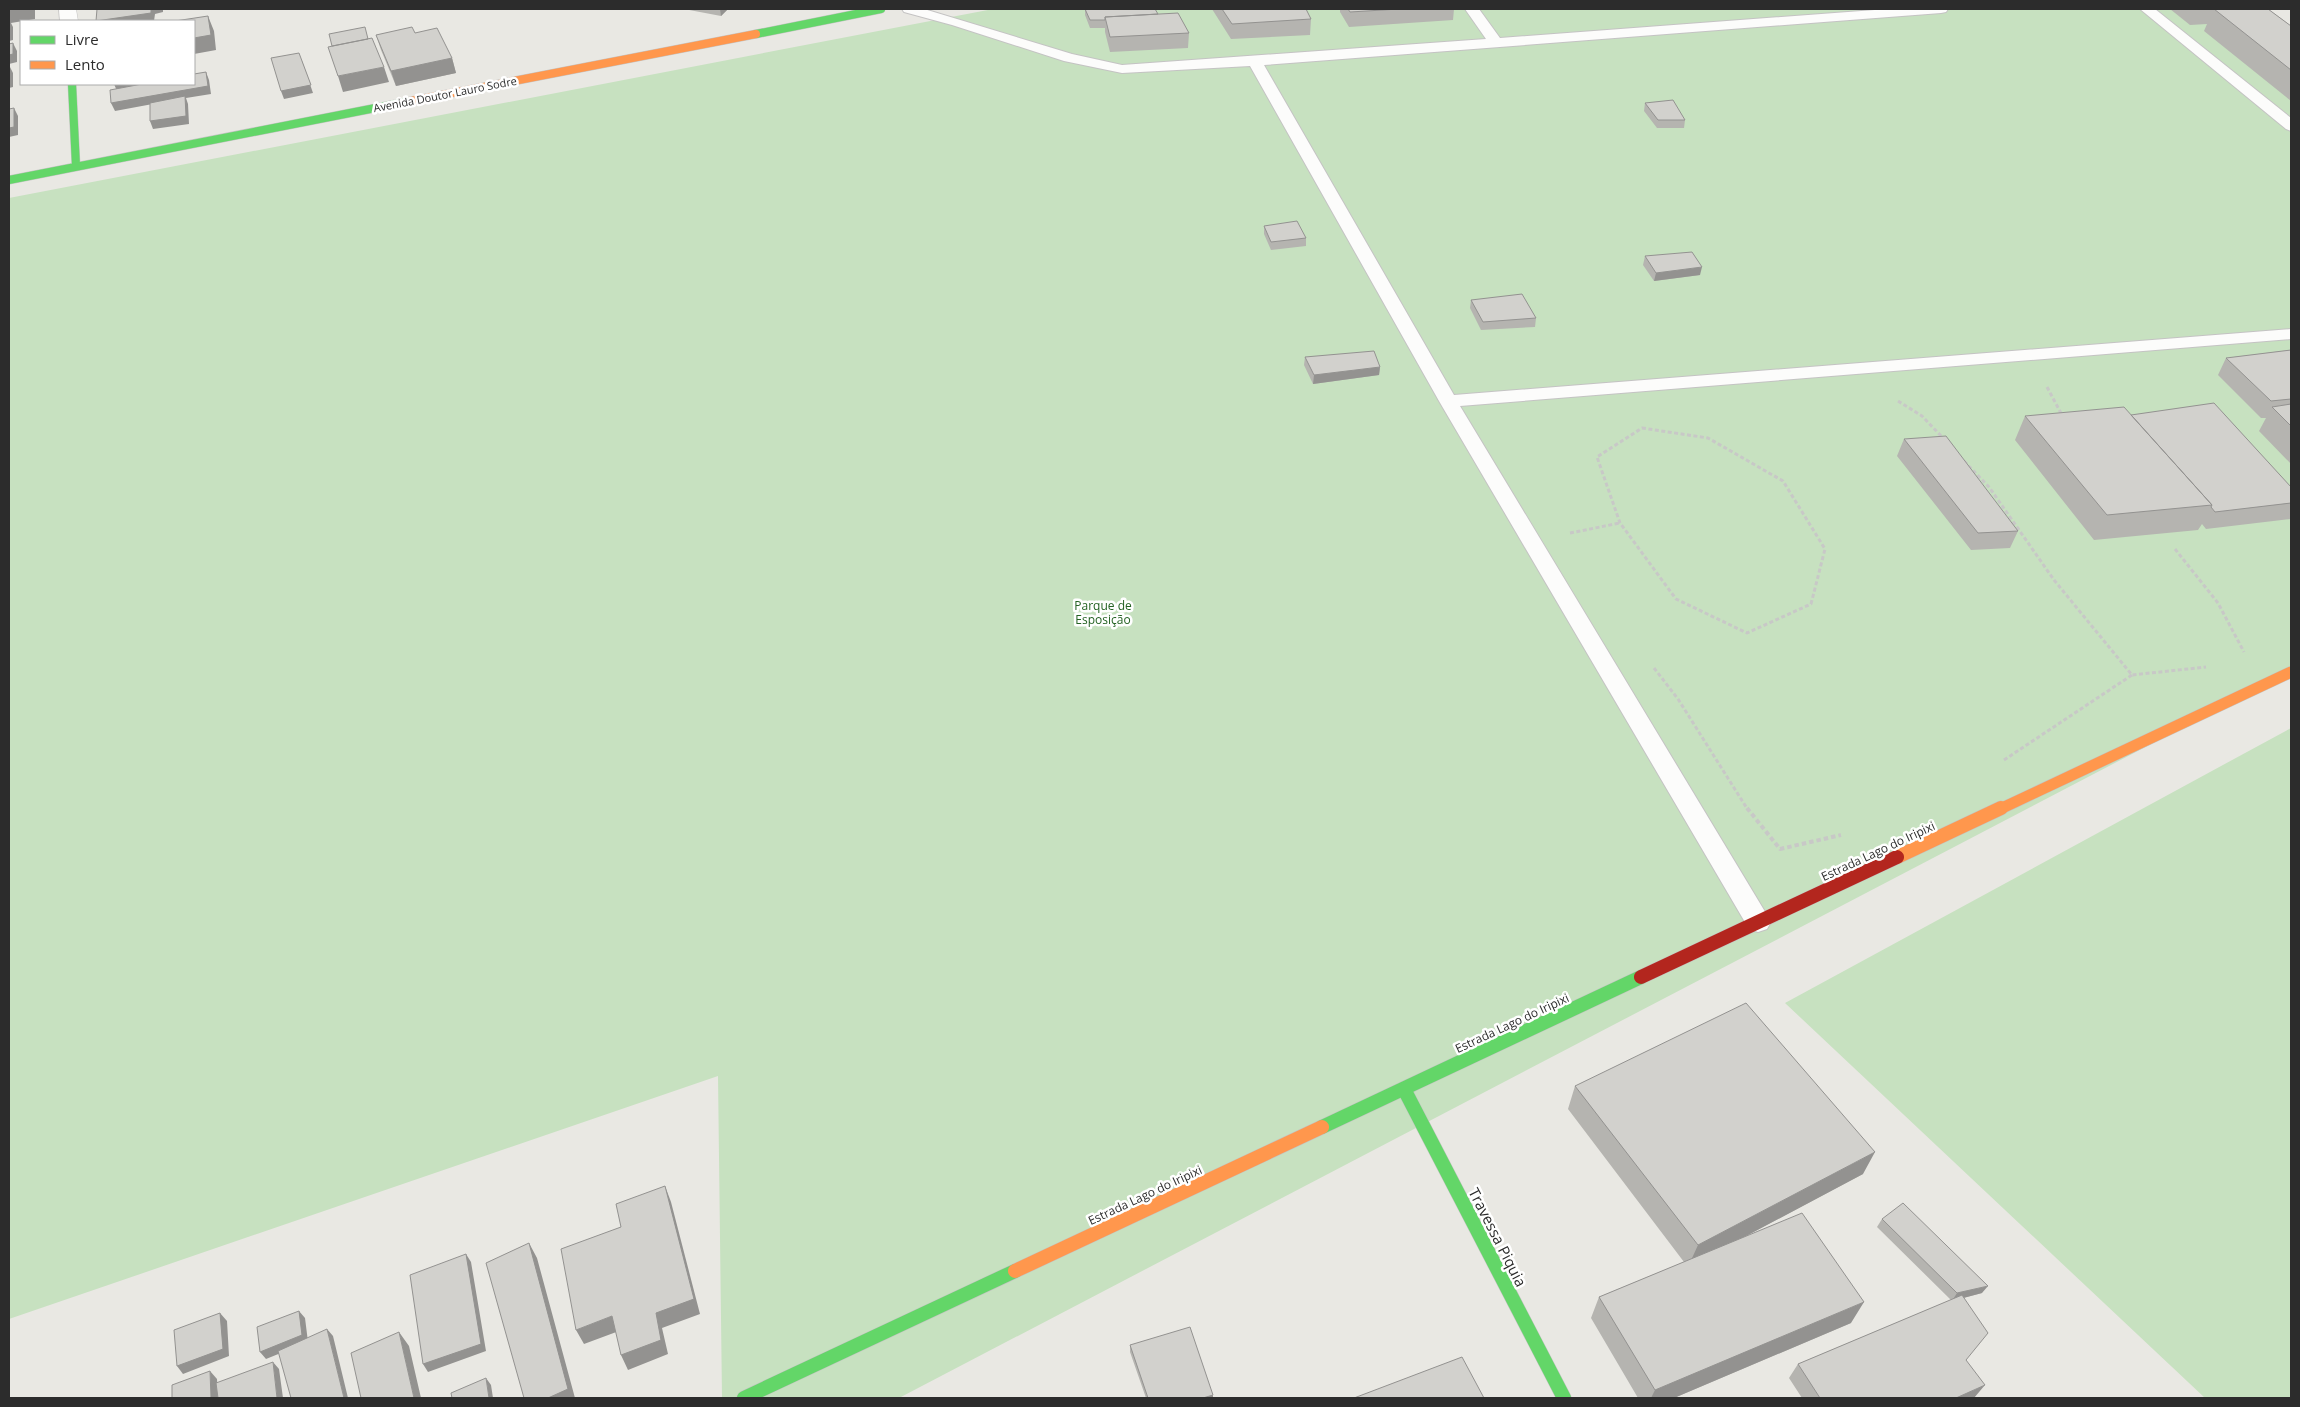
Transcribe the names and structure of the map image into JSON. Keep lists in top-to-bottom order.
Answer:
{
  "streets": {
    "street": ["Avenida Doutor Lauro Sodre", "Estrada Lago do Iripixi", "Travessa Piquia"]
  },
  "crossings": [
    ["Estrada Lago do Iripixi", "Travessa Piquia"]
  ],
  "parks": ["Parque de Esposição"],
  "legend": ["Livre", "Lento"]
}
